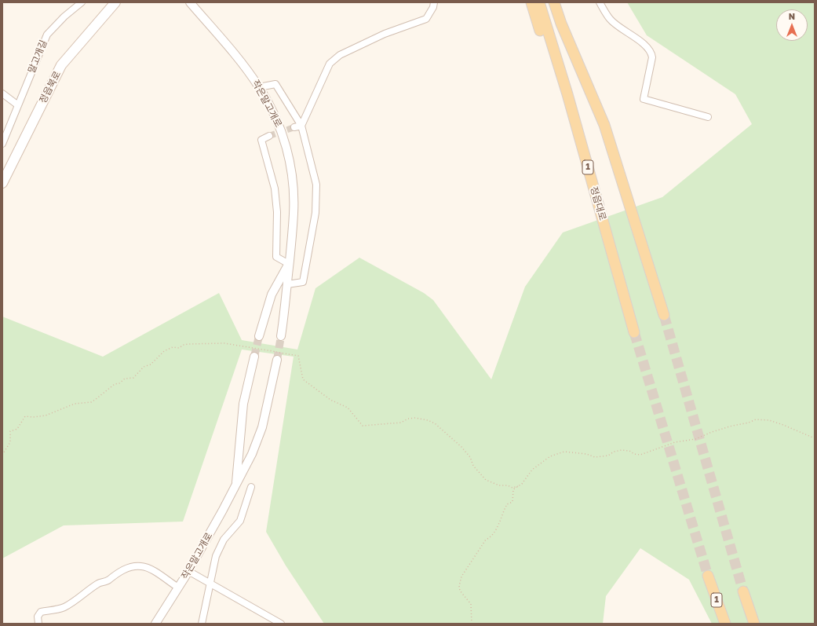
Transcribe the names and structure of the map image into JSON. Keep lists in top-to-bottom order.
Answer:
{
  "streets": {
    "main road": ["정읍북로", "1", "정읍대로"],
    "street": ["말고개길", "작은말고개로"]
  },
  "north": "top"
}
